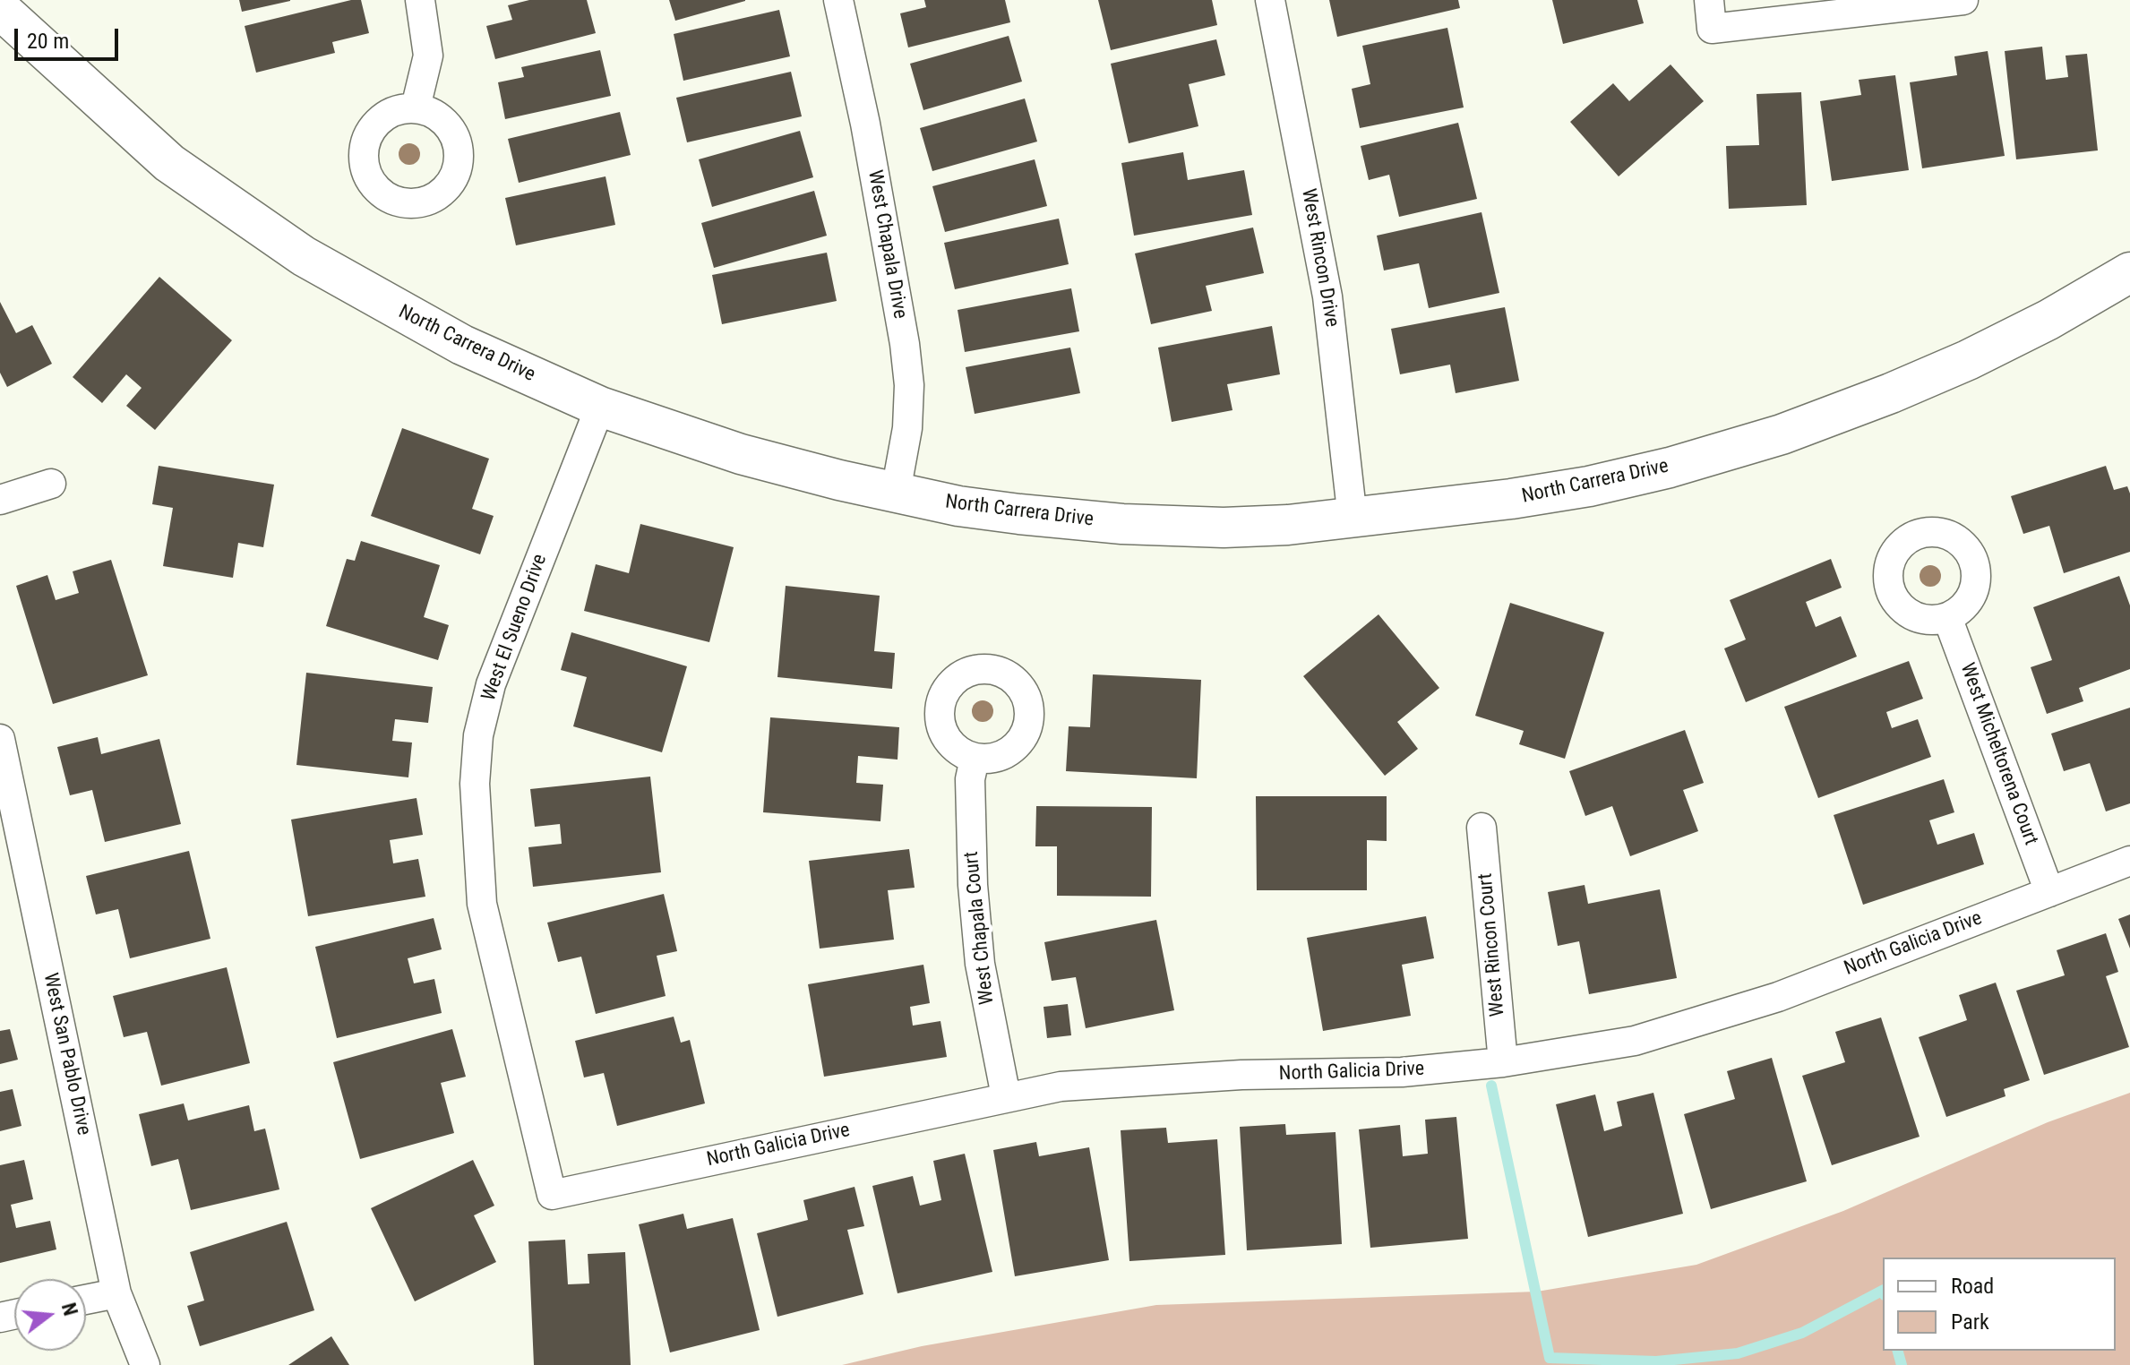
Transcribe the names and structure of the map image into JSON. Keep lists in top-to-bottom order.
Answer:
{
  "streets": {
    "street": [
      "West Chapala Drive",
      "West Rincon Drive",
      "North Carrera Drive",
      "West El Sueno Drive",
      "West Micheltorena Court",
      "West Chapala Court",
      "North Galicia Drive",
      "West Rincon Court",
      "West San Pablo Drive"
    ]
  },
  "crossings": [
    ["West Chapala Drive", "North Carrera Drive"],
    ["West Rincon Drive", "North Carrera Drive"],
    ["North Carrera Drive", "West El Sueno Drive"],
    ["West El Sueno Drive", "North Galicia Drive"],
    ["West Micheltorena Court", "North Galicia Drive"],
    ["West Chapala Court", "North Galicia Drive"],
    ["North Galicia Drive", "West Rincon Court"]
  ],
  "legend": ["Road", "Park"],
  "scale_bar": "20 m",
  "north": "right"
}
